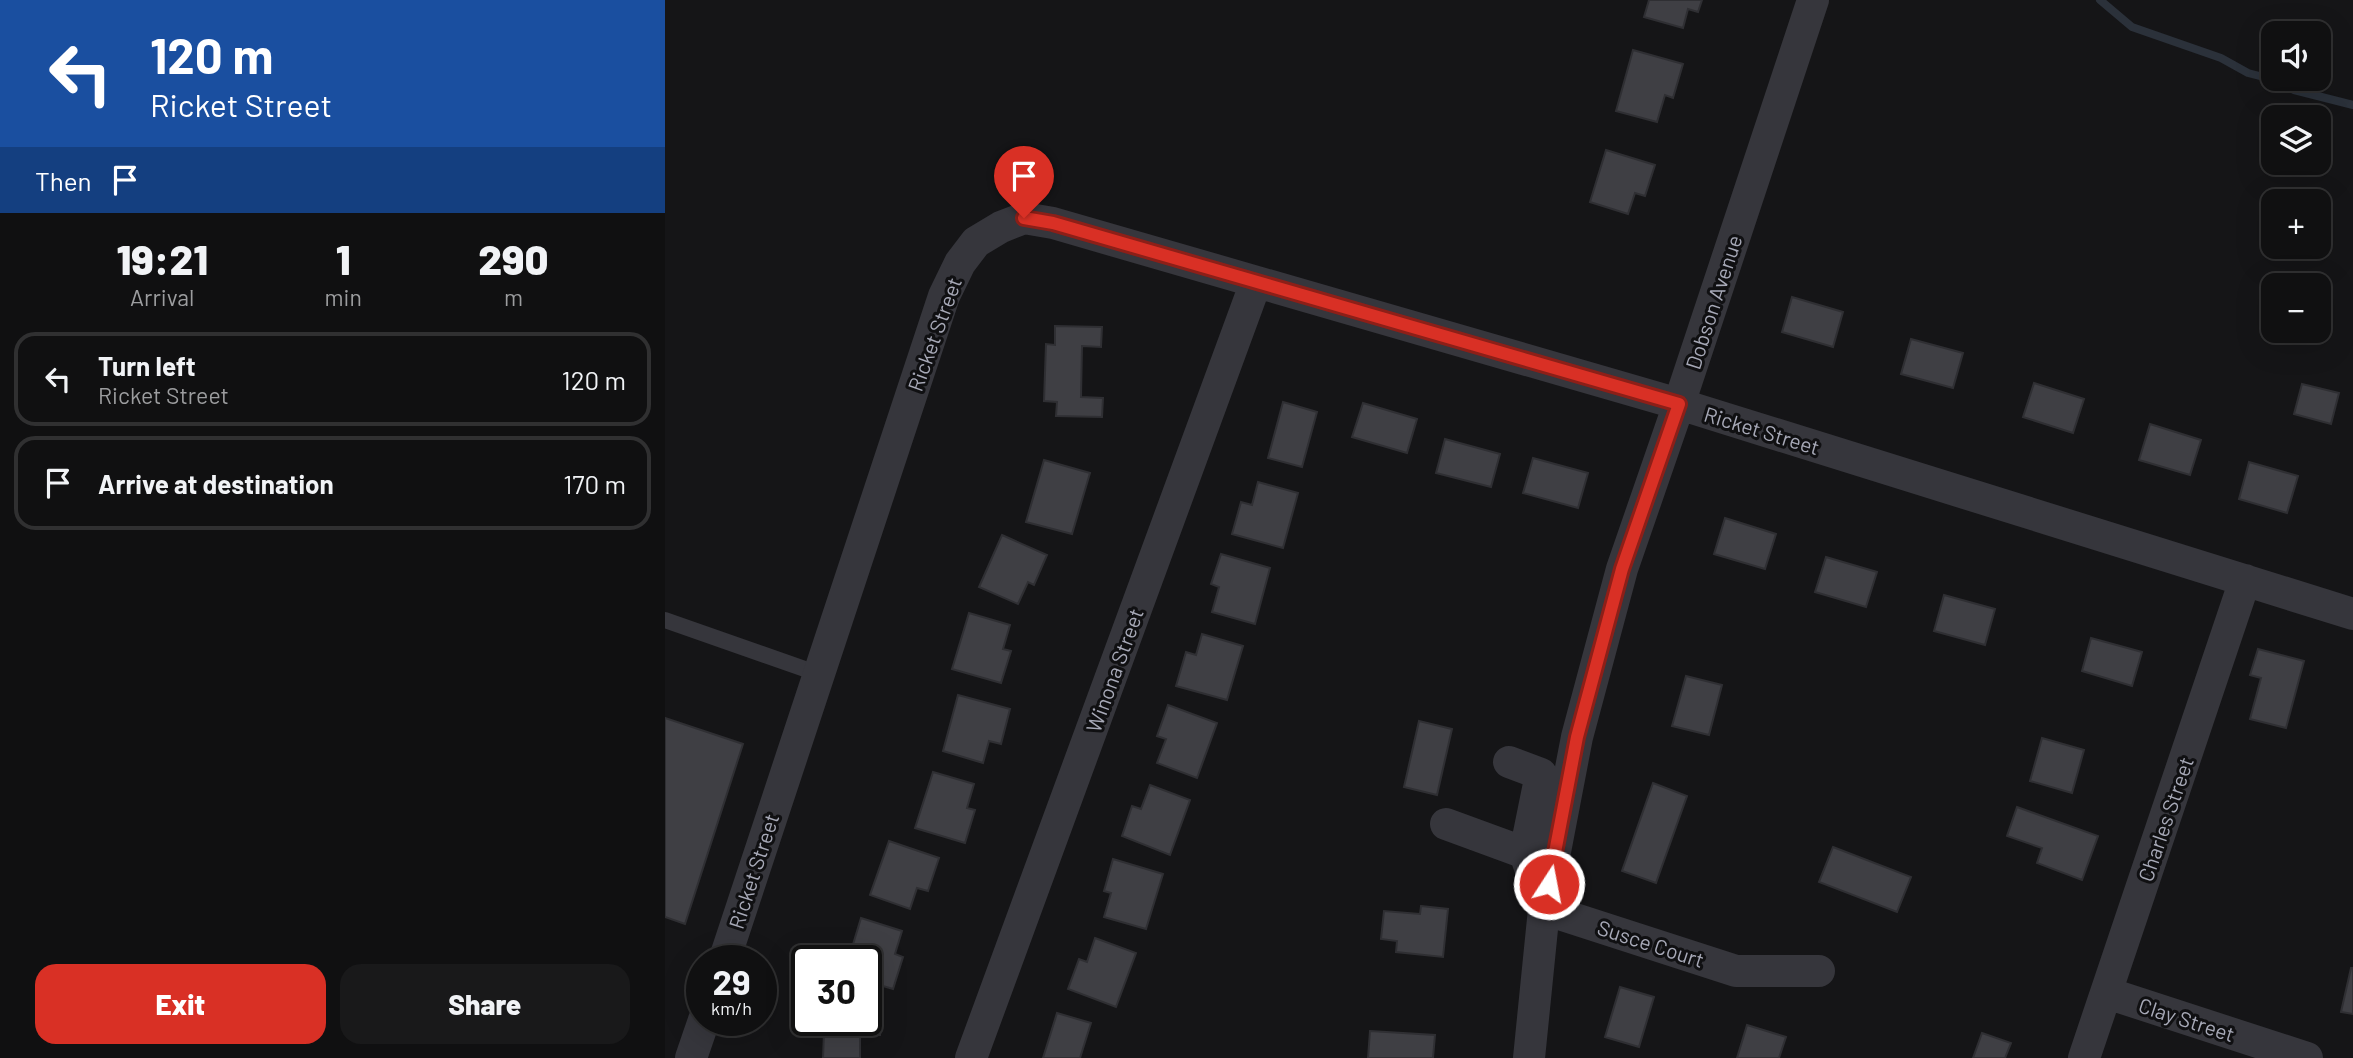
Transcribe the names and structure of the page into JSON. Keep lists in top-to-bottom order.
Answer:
{
  "streets": {
    "street": [
      "Dobson Avenue",
      "Ricket Street",
      "Winona Street",
      "Charles Street",
      "Susce Court",
      "Clay Street"
    ]
  },
  "crossings": [
    ["Dobson Avenue", "Ricket Street"],
    ["Dobson Avenue", "Susce Court"],
    ["Ricket Street", "Winona Street"],
    ["Ricket Street", "Charles Street"],
    ["Charles Street", "Clay Street"]
  ],
  "page": {
    "turn": ["120 m", "Ricket Street"],
    "map_buttons": ["+", "−"],
    "then": "Then",
    "eta": [
      "19:21",
      "Arrival",
      "1",
      "min",
      "290",
      "m"
    ],
    "list": [
      {
        "name": "Turn left",
        "note": "Ricket Street",
        "value": "120 m"
      },
      {
        "name": "Arrive at destination",
        "value": "170 m"
      }
    ],
    "speed": "29 km/h",
    "limit": "30",
    "buttons": ["Exit", "Share"]
  }
}
